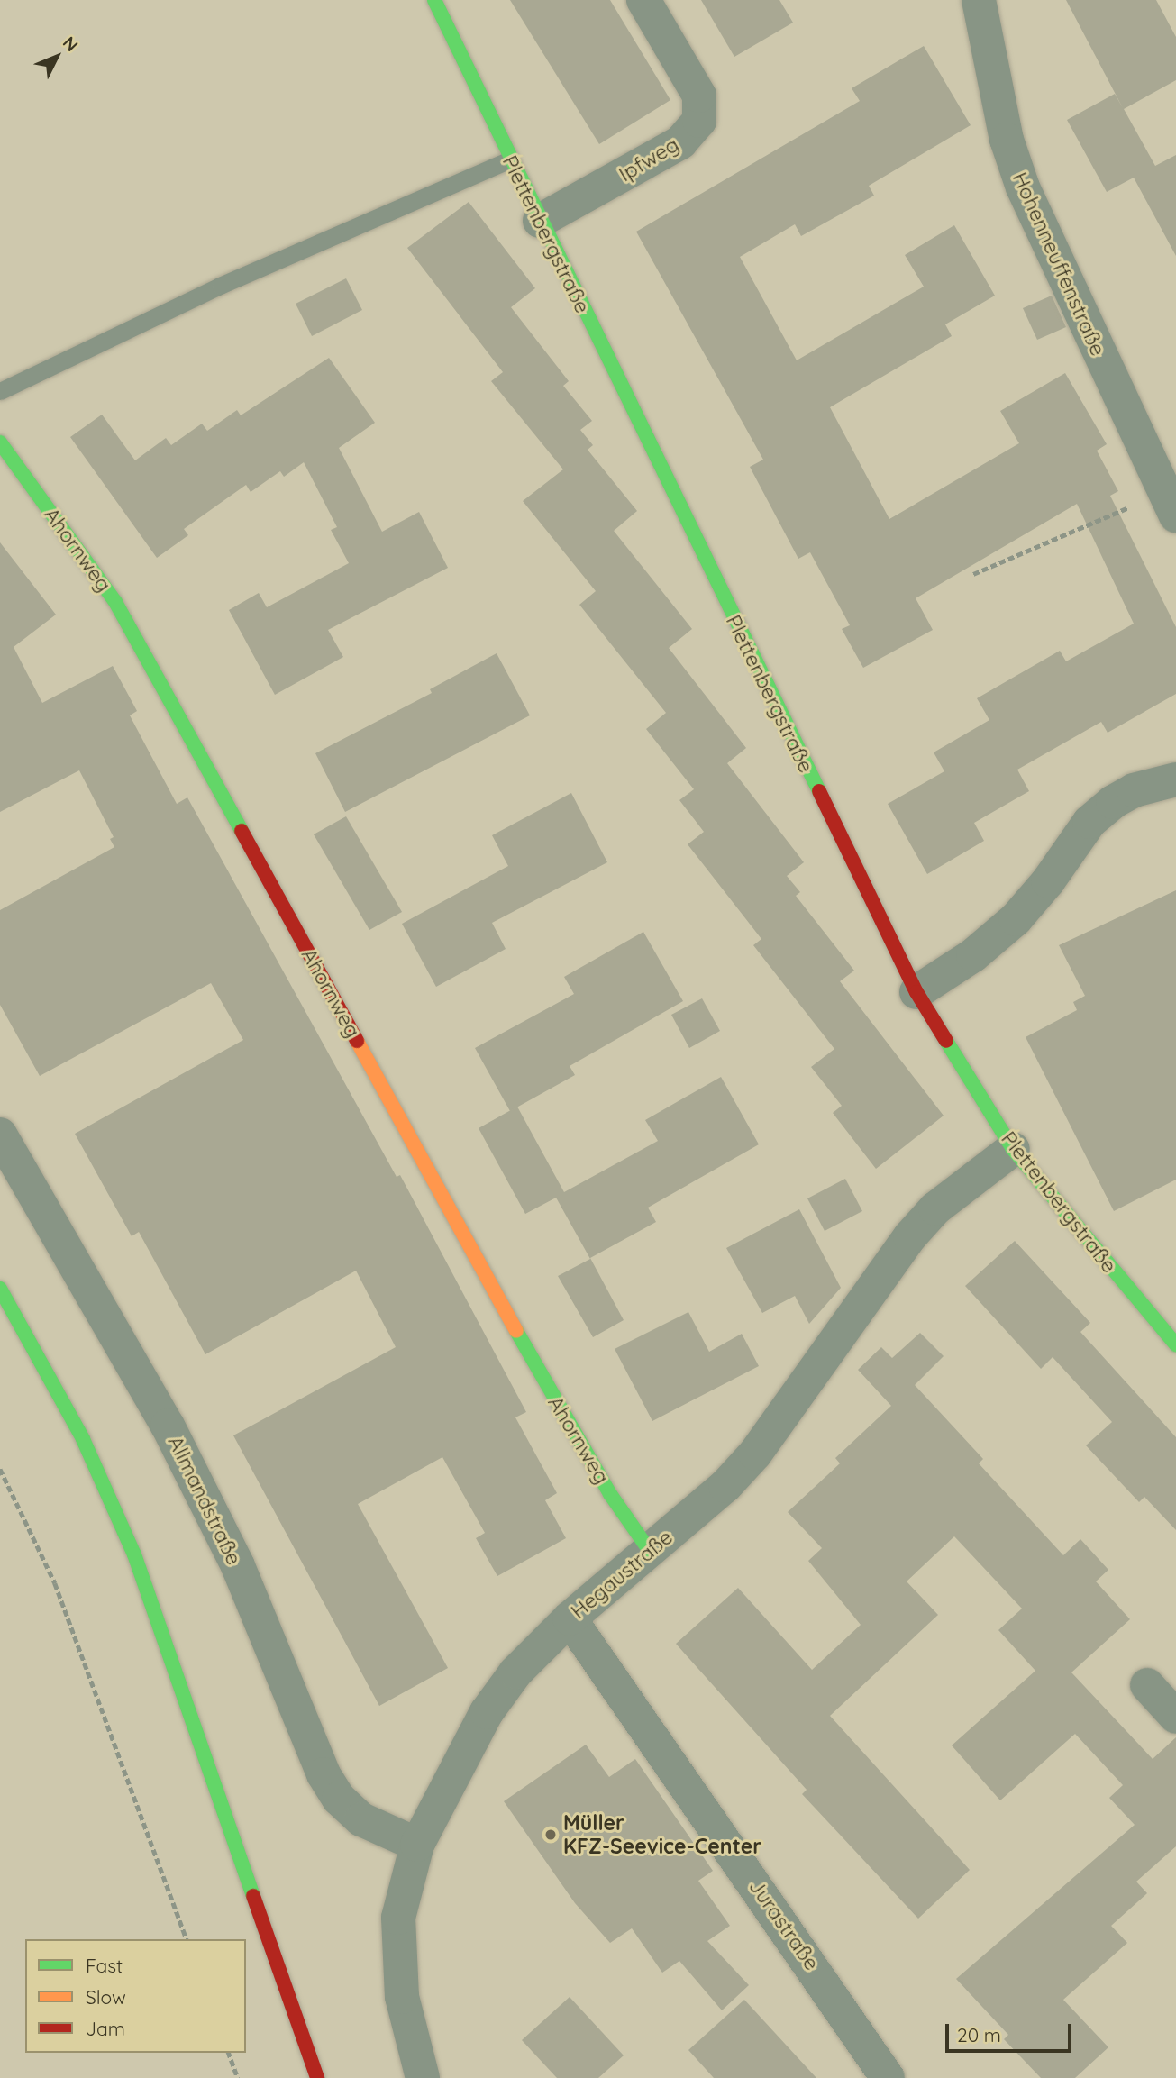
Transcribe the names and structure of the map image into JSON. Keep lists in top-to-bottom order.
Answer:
{
  "streets": {
    "street": [
      "Ipfweg",
      "Plettenbergstraße",
      "Hohenneuffenstraße",
      "Ahornweg",
      "Allmandstraße",
      "Hegaustraße",
      "Jurastraße"
    ]
  },
  "crossings": [
    ["Ipfweg", "Plettenbergstraße"],
    ["Plettenbergstraße", "Hegaustraße"],
    ["Ahornweg", "Hegaustraße"],
    ["Allmandstraße", "Hegaustraße"],
    ["Hegaustraße", "Jurastraße"]
  ],
  "places": ["Müller KFZ-Seevice-Center"],
  "legend": ["Fast", "Slow", "Jam"],
  "scale_bar": "20 m",
  "north": "top right"
}
